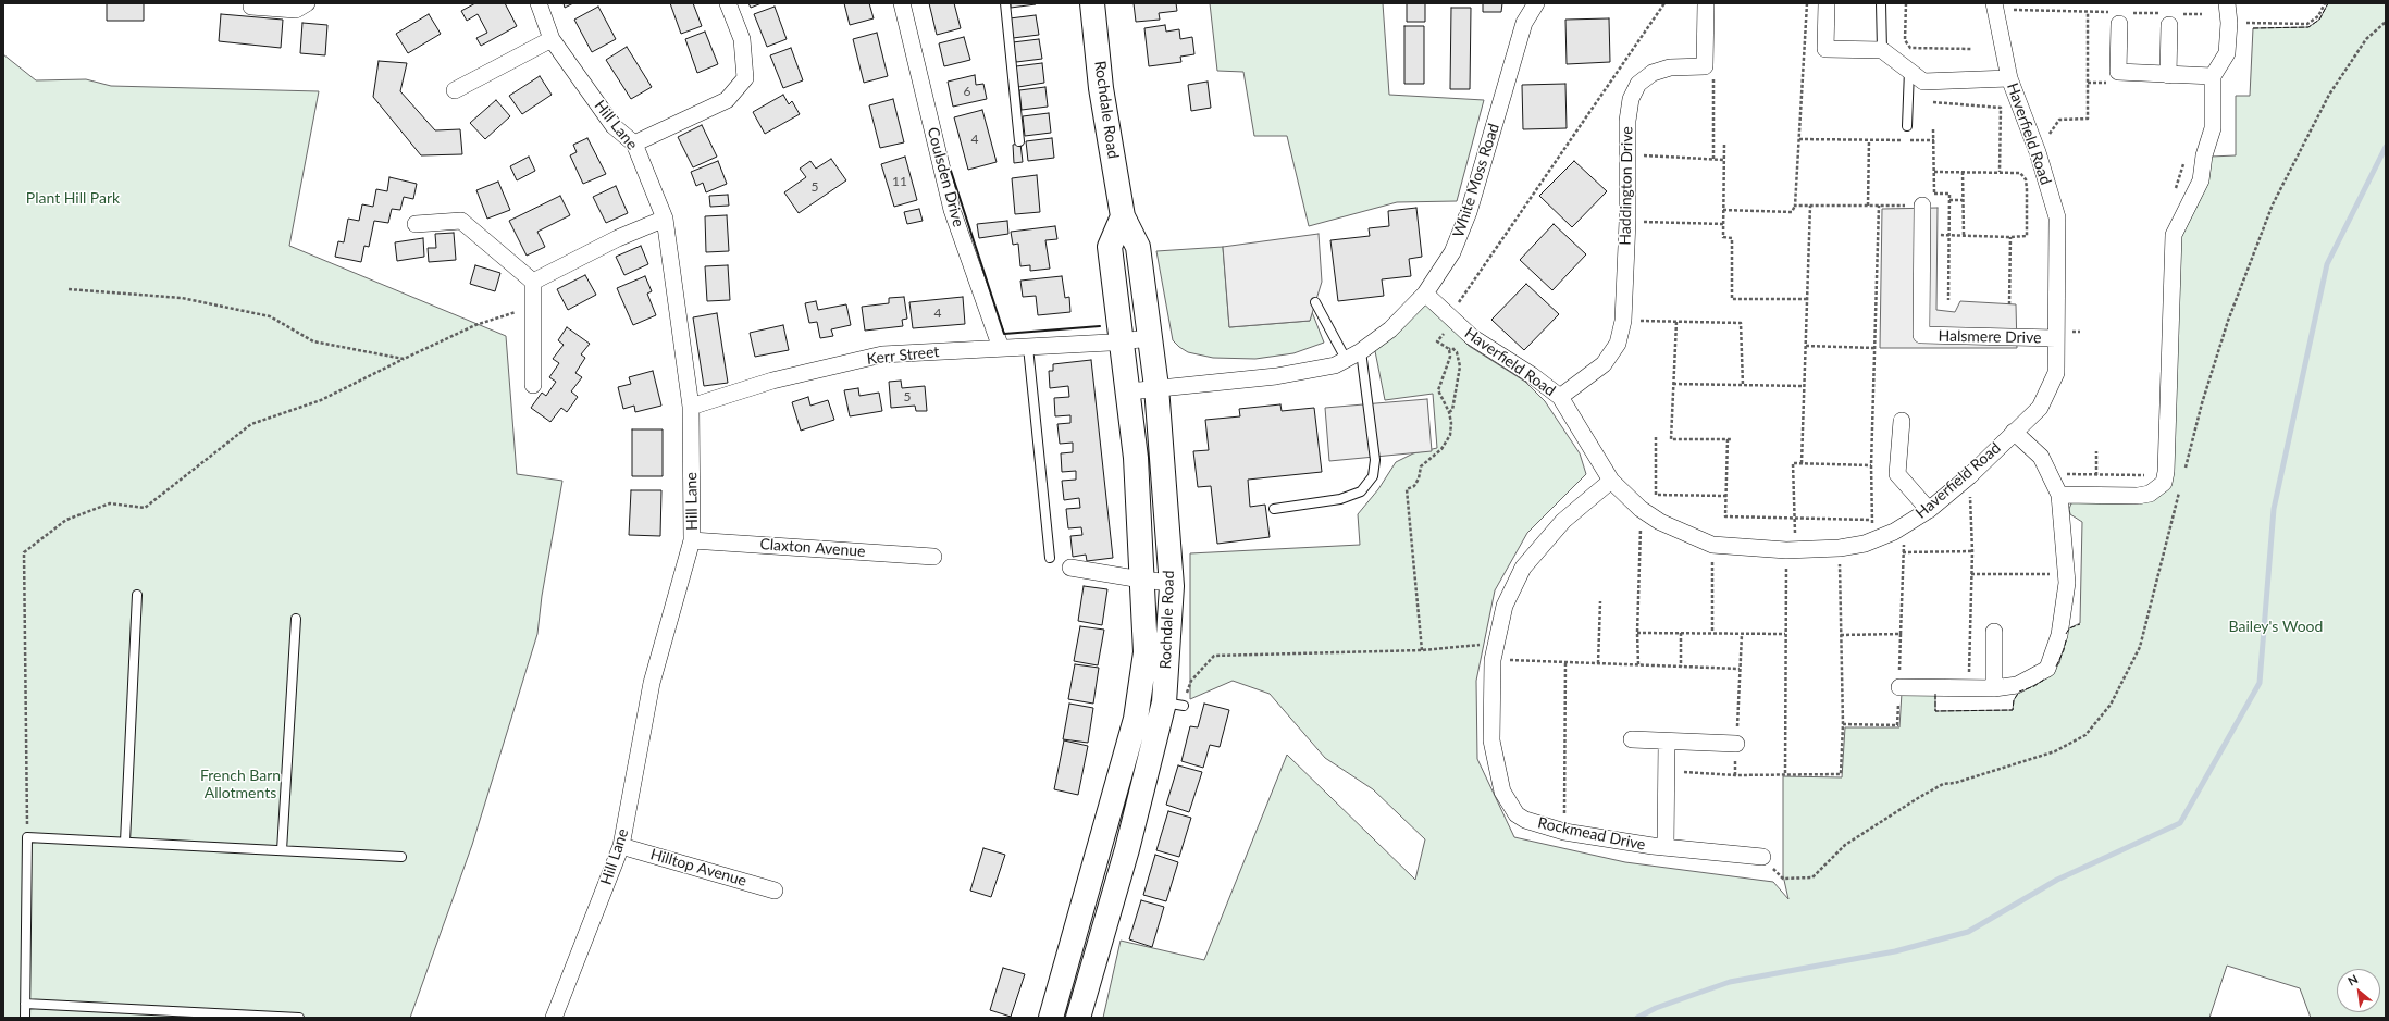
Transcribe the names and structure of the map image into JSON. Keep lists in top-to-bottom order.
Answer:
{
  "streets": {
    "main road": ["Rochdale Road"],
    "street": [
      "Hill Lane",
      "Haverfield Road",
      "Coulsden Drive",
      "White Moss Road",
      "Haddington Drive",
      "Halsmere Drive",
      "Kerr Street",
      "Claxton Avenue",
      "Rockmead Drive",
      "Hilltop Avenue"
    ]
  },
  "crossings": [
    ["Rochdale Road", "White Moss Road"],
    ["Rochdale Road", "Kerr Street"],
    ["Hill Lane", "Kerr Street"],
    ["Hill Lane", "Claxton Avenue"],
    ["Hill Lane", "Hilltop Avenue"],
    ["Haverfield Road", "White Moss Road"],
    ["Haverfield Road", "Haddington Drive"],
    ["Haverfield Road", "Halsmere Drive"],
    ["Haverfield Road", "Rockmead Drive"],
    ["Coulsden Drive", "Kerr Street"]
  ],
  "parks": ["Plant Hill Park", "Bailey's Wood", "French Barn Allotments"],
  "house_numbers": [
    "6",
    "4",
    "11",
    "5",
    "4",
    "5"
  ],
  "north": "top left"
}
